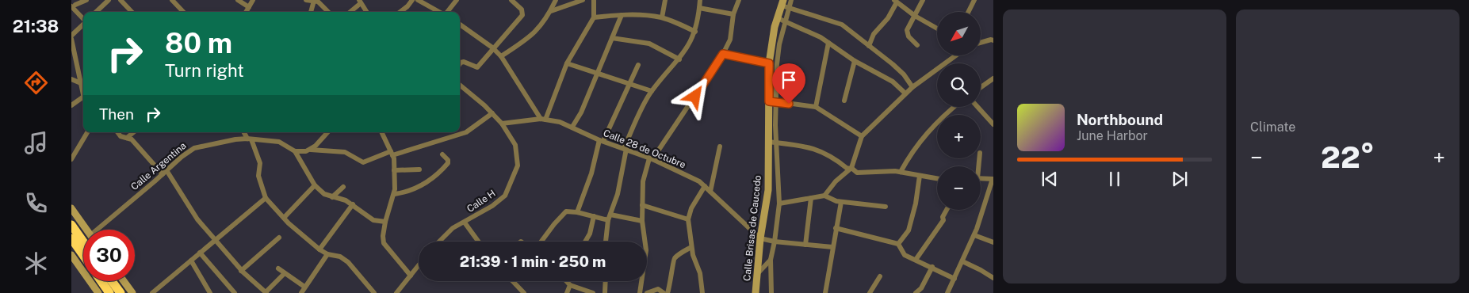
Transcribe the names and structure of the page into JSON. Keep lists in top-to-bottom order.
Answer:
{
  "streets": {
    "street": [
      "Calle 28 de Octubre",
      "Calle Argentina",
      "Calle H",
      "Calle Brisas de Caucedo"
    ]
  },
  "crossings": [
    ["Calle 28 de Octubre", "Calle H"],
    ["Calle 28 de Octubre", "Calle Brisas de Caucedo"]
  ],
  "north": "bottom left",
  "page": {
    "tabs": "21:38",
    "tile": "Climate",
    "map_buttons": ["+", "−"],
    "turn": ["80 m", "Turn right"],
    "then": "Then",
    "song": ["Northbound", "June Harbor"],
    "heat": ["−", "22°", "+"],
    "limit": "30",
    "trip": "21:39 · 1 min · 250 m"
  }
}
